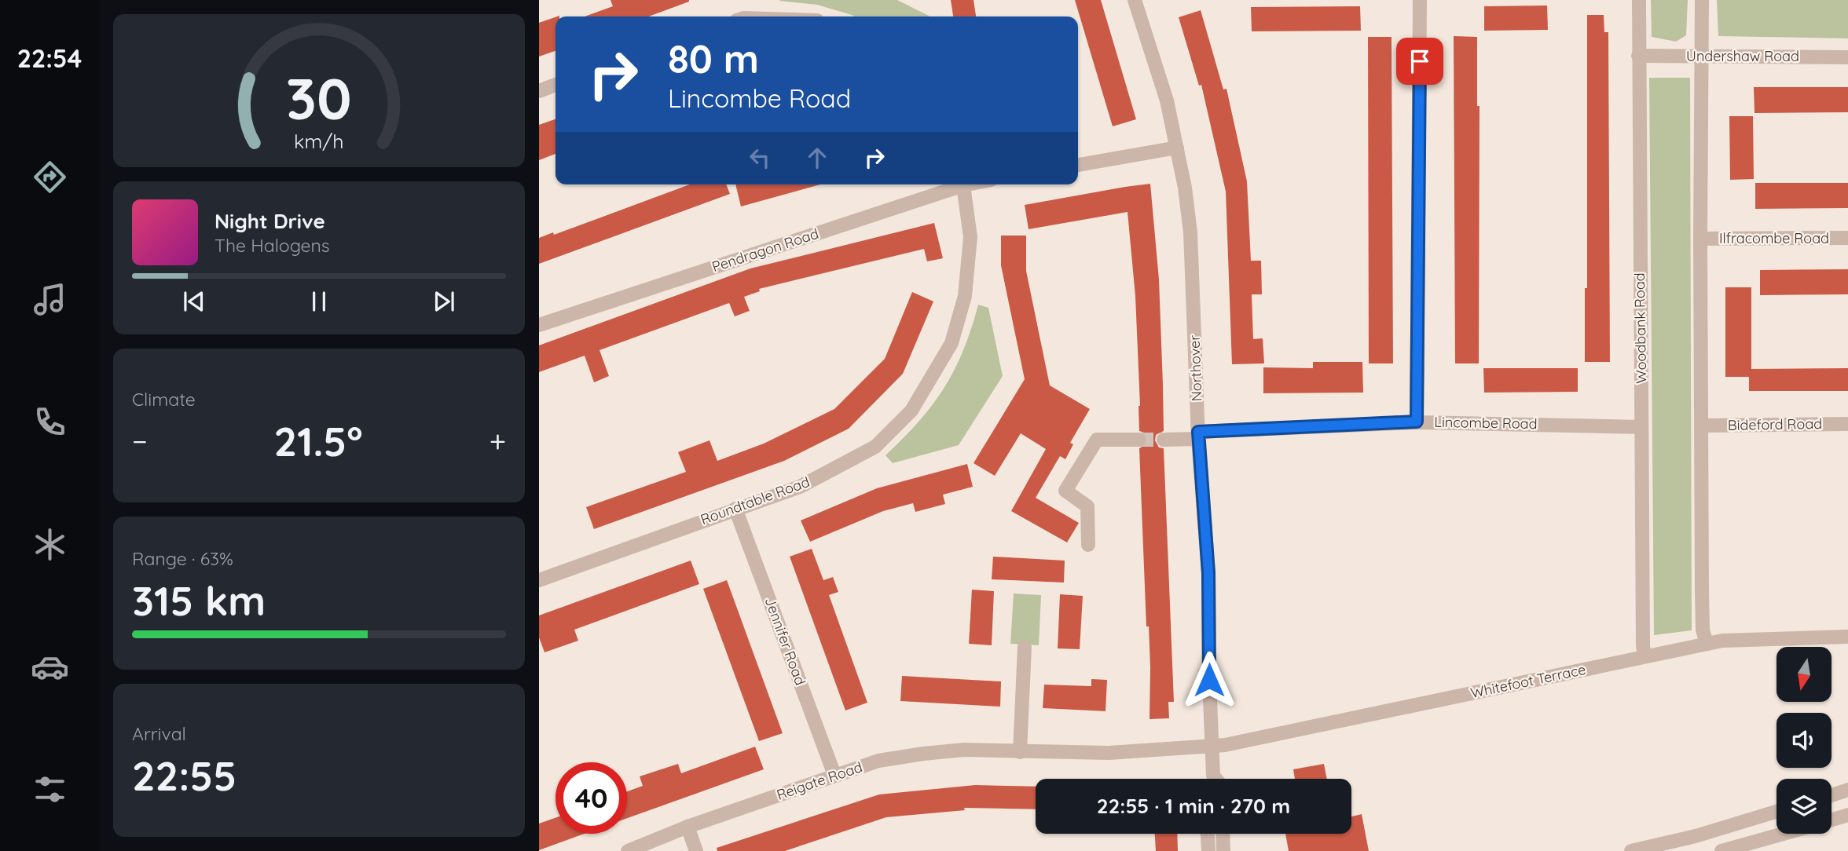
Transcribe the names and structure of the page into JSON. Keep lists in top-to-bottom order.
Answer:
{
  "streets": {
    "street": [
      "Undershaw Road",
      "Ilfracombe Road",
      "Pendragon Road",
      "Woodbank Road",
      "Northover",
      "Lincombe Road",
      "Bideford Road",
      "Roundtable Road",
      "Jennifer Road",
      "Whitefoot Terrace",
      "Reigate Road"
    ]
  },
  "crossings": [
    ["Undershaw Road", "Woodbank Road"],
    ["Woodbank Road", "Lincombe Road"],
    ["Woodbank Road", "Whitefoot Terrace"],
    ["Northover", "Lincombe Road"],
    ["Northover", "Whitefoot Terrace"],
    ["Northover", "Reigate Road"],
    ["Roundtable Road", "Jennifer Road"],
    ["Jennifer Road", "Reigate Road"],
    ["Whitefoot Terrace", "Reigate Road"]
  ],
  "north": "bottom",
  "page": {
    "tabs": "22:54",
    "turn": ["80 m", "Lincombe Road"],
    "song": ["Night Drive", "The Halogens"],
    "tile": [
      "Climate",
      ["Range · 63%", "315 km"],
      ["Arrival", "22:55"]
    ],
    "heat": ["−", "21.5°", "+"],
    "limit": "40",
    "trip": "22:55 · 1 min · 270 m",
    "gauge": ["30", "km/h"]
  }
}
